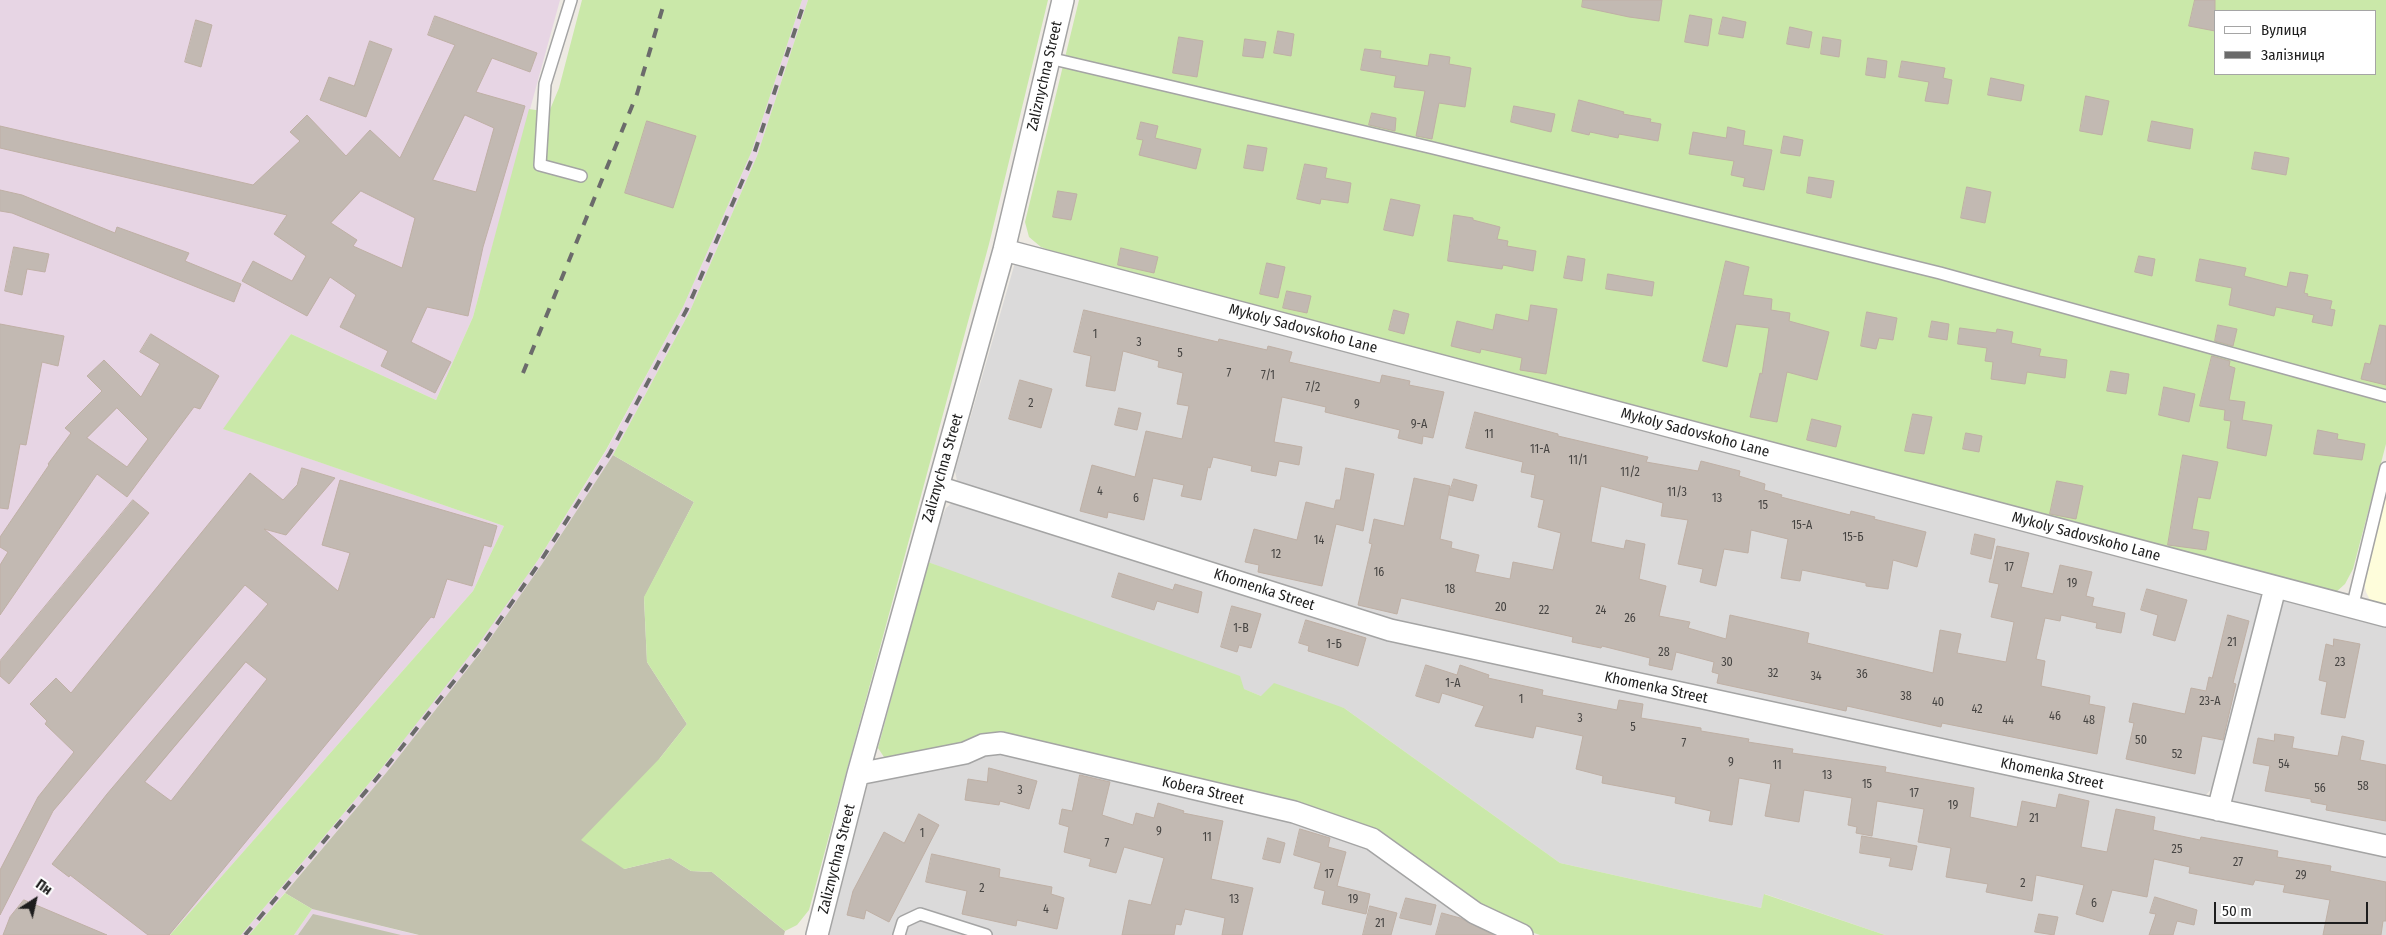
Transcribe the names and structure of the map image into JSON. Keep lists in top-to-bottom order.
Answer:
{
  "streets": {
    "street": [
      "Zaliznychna Street",
      "Mykoly Sadovskoho Lane",
      "Khomenka Street",
      "Kobera Street"
    ]
  },
  "crossings": [
    ["Zaliznychna Street", "Mykoly Sadovskoho Lane"],
    ["Zaliznychna Street", "Khomenka Street"],
    ["Zaliznychna Street", "Kobera Street"]
  ],
  "house_numbers": [
    "1",
    "3",
    "5",
    "7",
    "7/1",
    "7/2",
    "2",
    "9",
    "9-А",
    "11",
    "11-А",
    "11/1",
    "11/2",
    "4",
    "11/3",
    "6",
    "13",
    "15",
    "15-А",
    "15-Б",
    "14",
    "12",
    "17",
    "16",
    "19",
    "18",
    "20",
    "22",
    "24",
    "26",
    "1-В",
    "21",
    "1-Б",
    "28",
    "30",
    "23",
    "32",
    "36",
    "34",
    "1-А",
    "38",
    "1",
    "23-А",
    "40",
    "42",
    "46",
    "3",
    "44",
    "48",
    "5",
    "50",
    "7",
    "52",
    "9",
    "54",
    "11",
    "13",
    "15",
    "58",
    "56",
    "3",
    "17",
    "19",
    "21",
    "9",
    "1",
    "11",
    "7",
    "25",
    "27",
    "17",
    "29",
    "2",
    "2",
    "13",
    "19",
    "6",
    "4",
    "21"
  ],
  "legend": ["Вулиця", "Залізниця"],
  "scale_bar": "50 m",
  "north": "top right"
}
